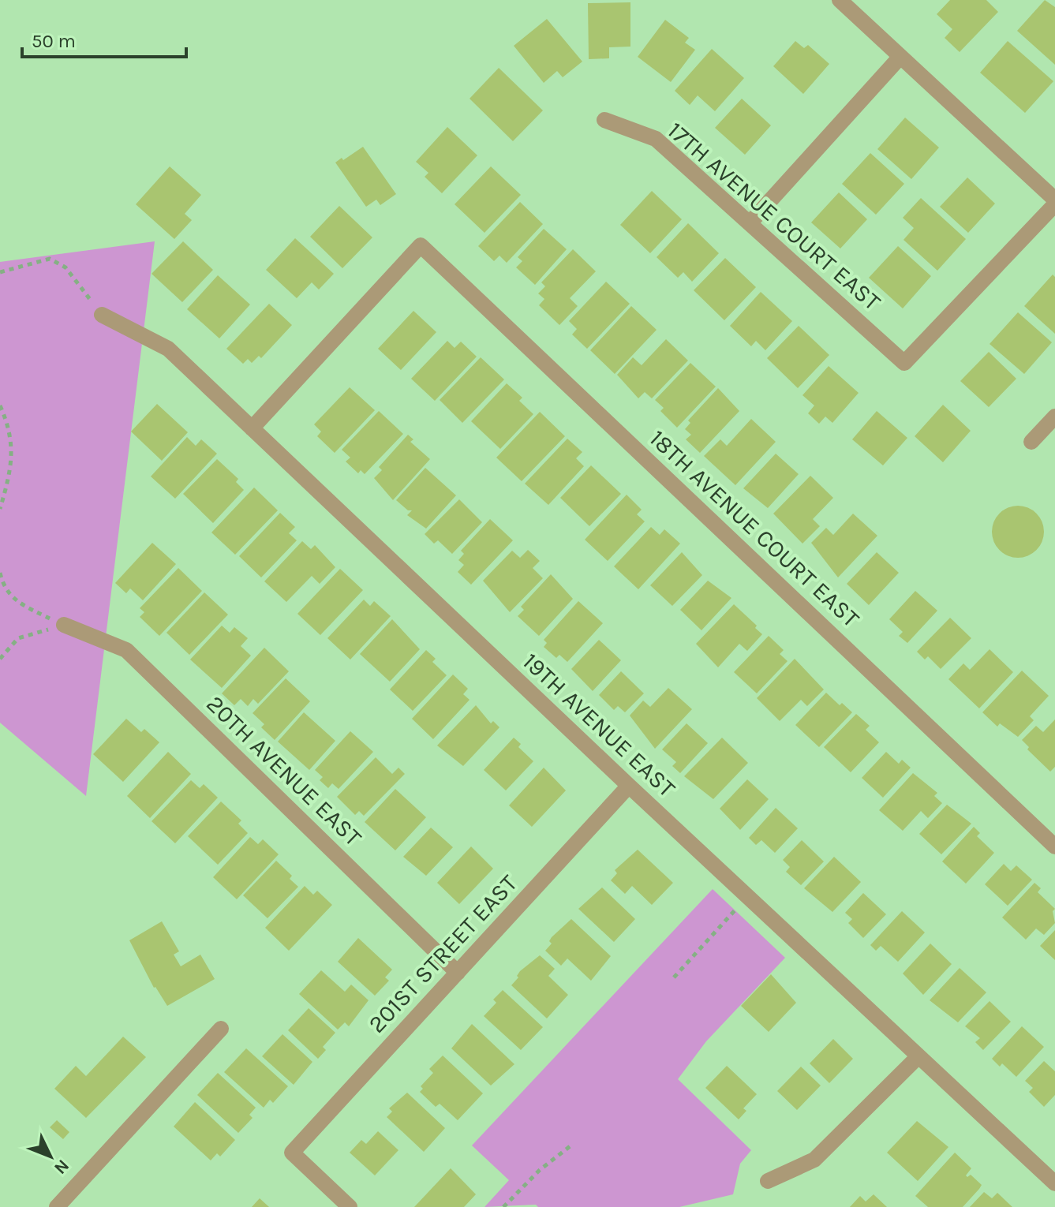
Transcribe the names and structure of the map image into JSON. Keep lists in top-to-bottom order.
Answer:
{
  "streets": {
    "street": [
      "17TH AVENUE COURT EAST",
      "18TH AVENUE COURT EAST",
      "19TH AVENUE EAST",
      "20TH AVENUE EAST",
      "201ST STREET EAST"
    ]
  },
  "crossings": [
    ["18TH AVENUE COURT EAST", "19TH AVENUE EAST"],
    ["19TH AVENUE EAST", "201ST STREET EAST"],
    ["20TH AVENUE EAST", "201ST STREET EAST"]
  ],
  "scale_bar": "50 m",
  "north": "bottom right"
}
